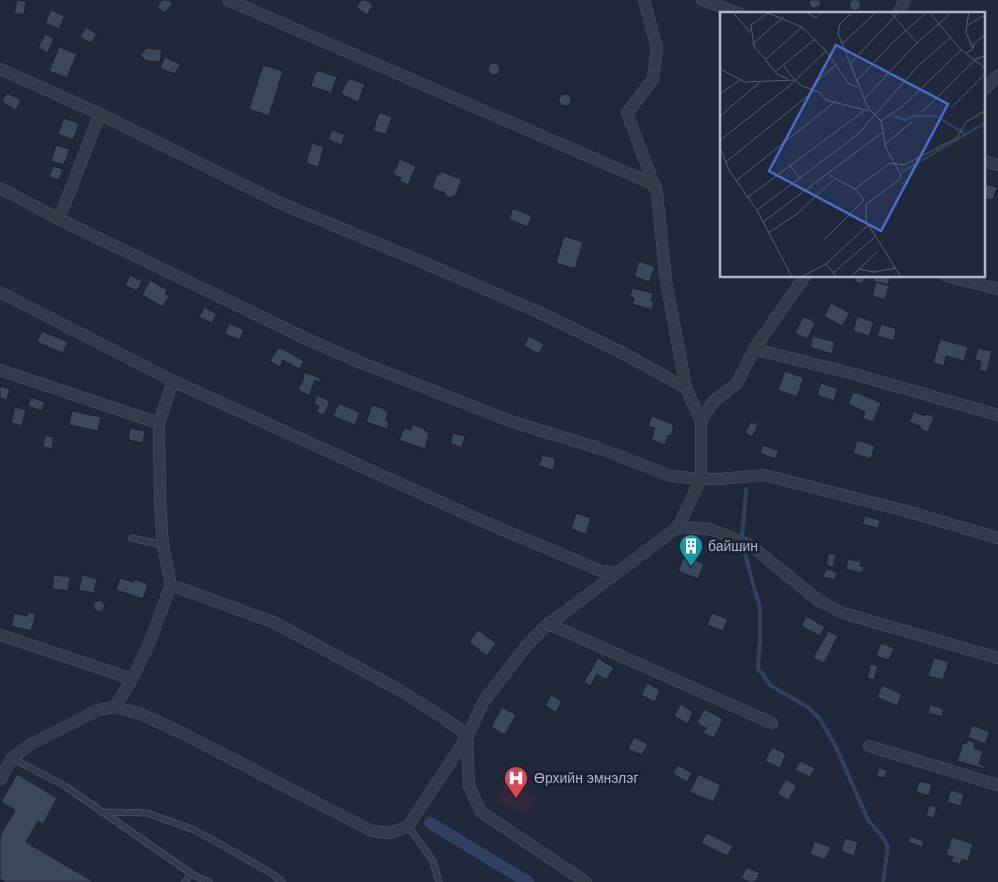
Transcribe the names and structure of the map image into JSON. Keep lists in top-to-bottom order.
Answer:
{
  "places": {
    "building": ["байшин"],
    "hospital": ["Өрхийн эмнэлэг"]
  }
}
